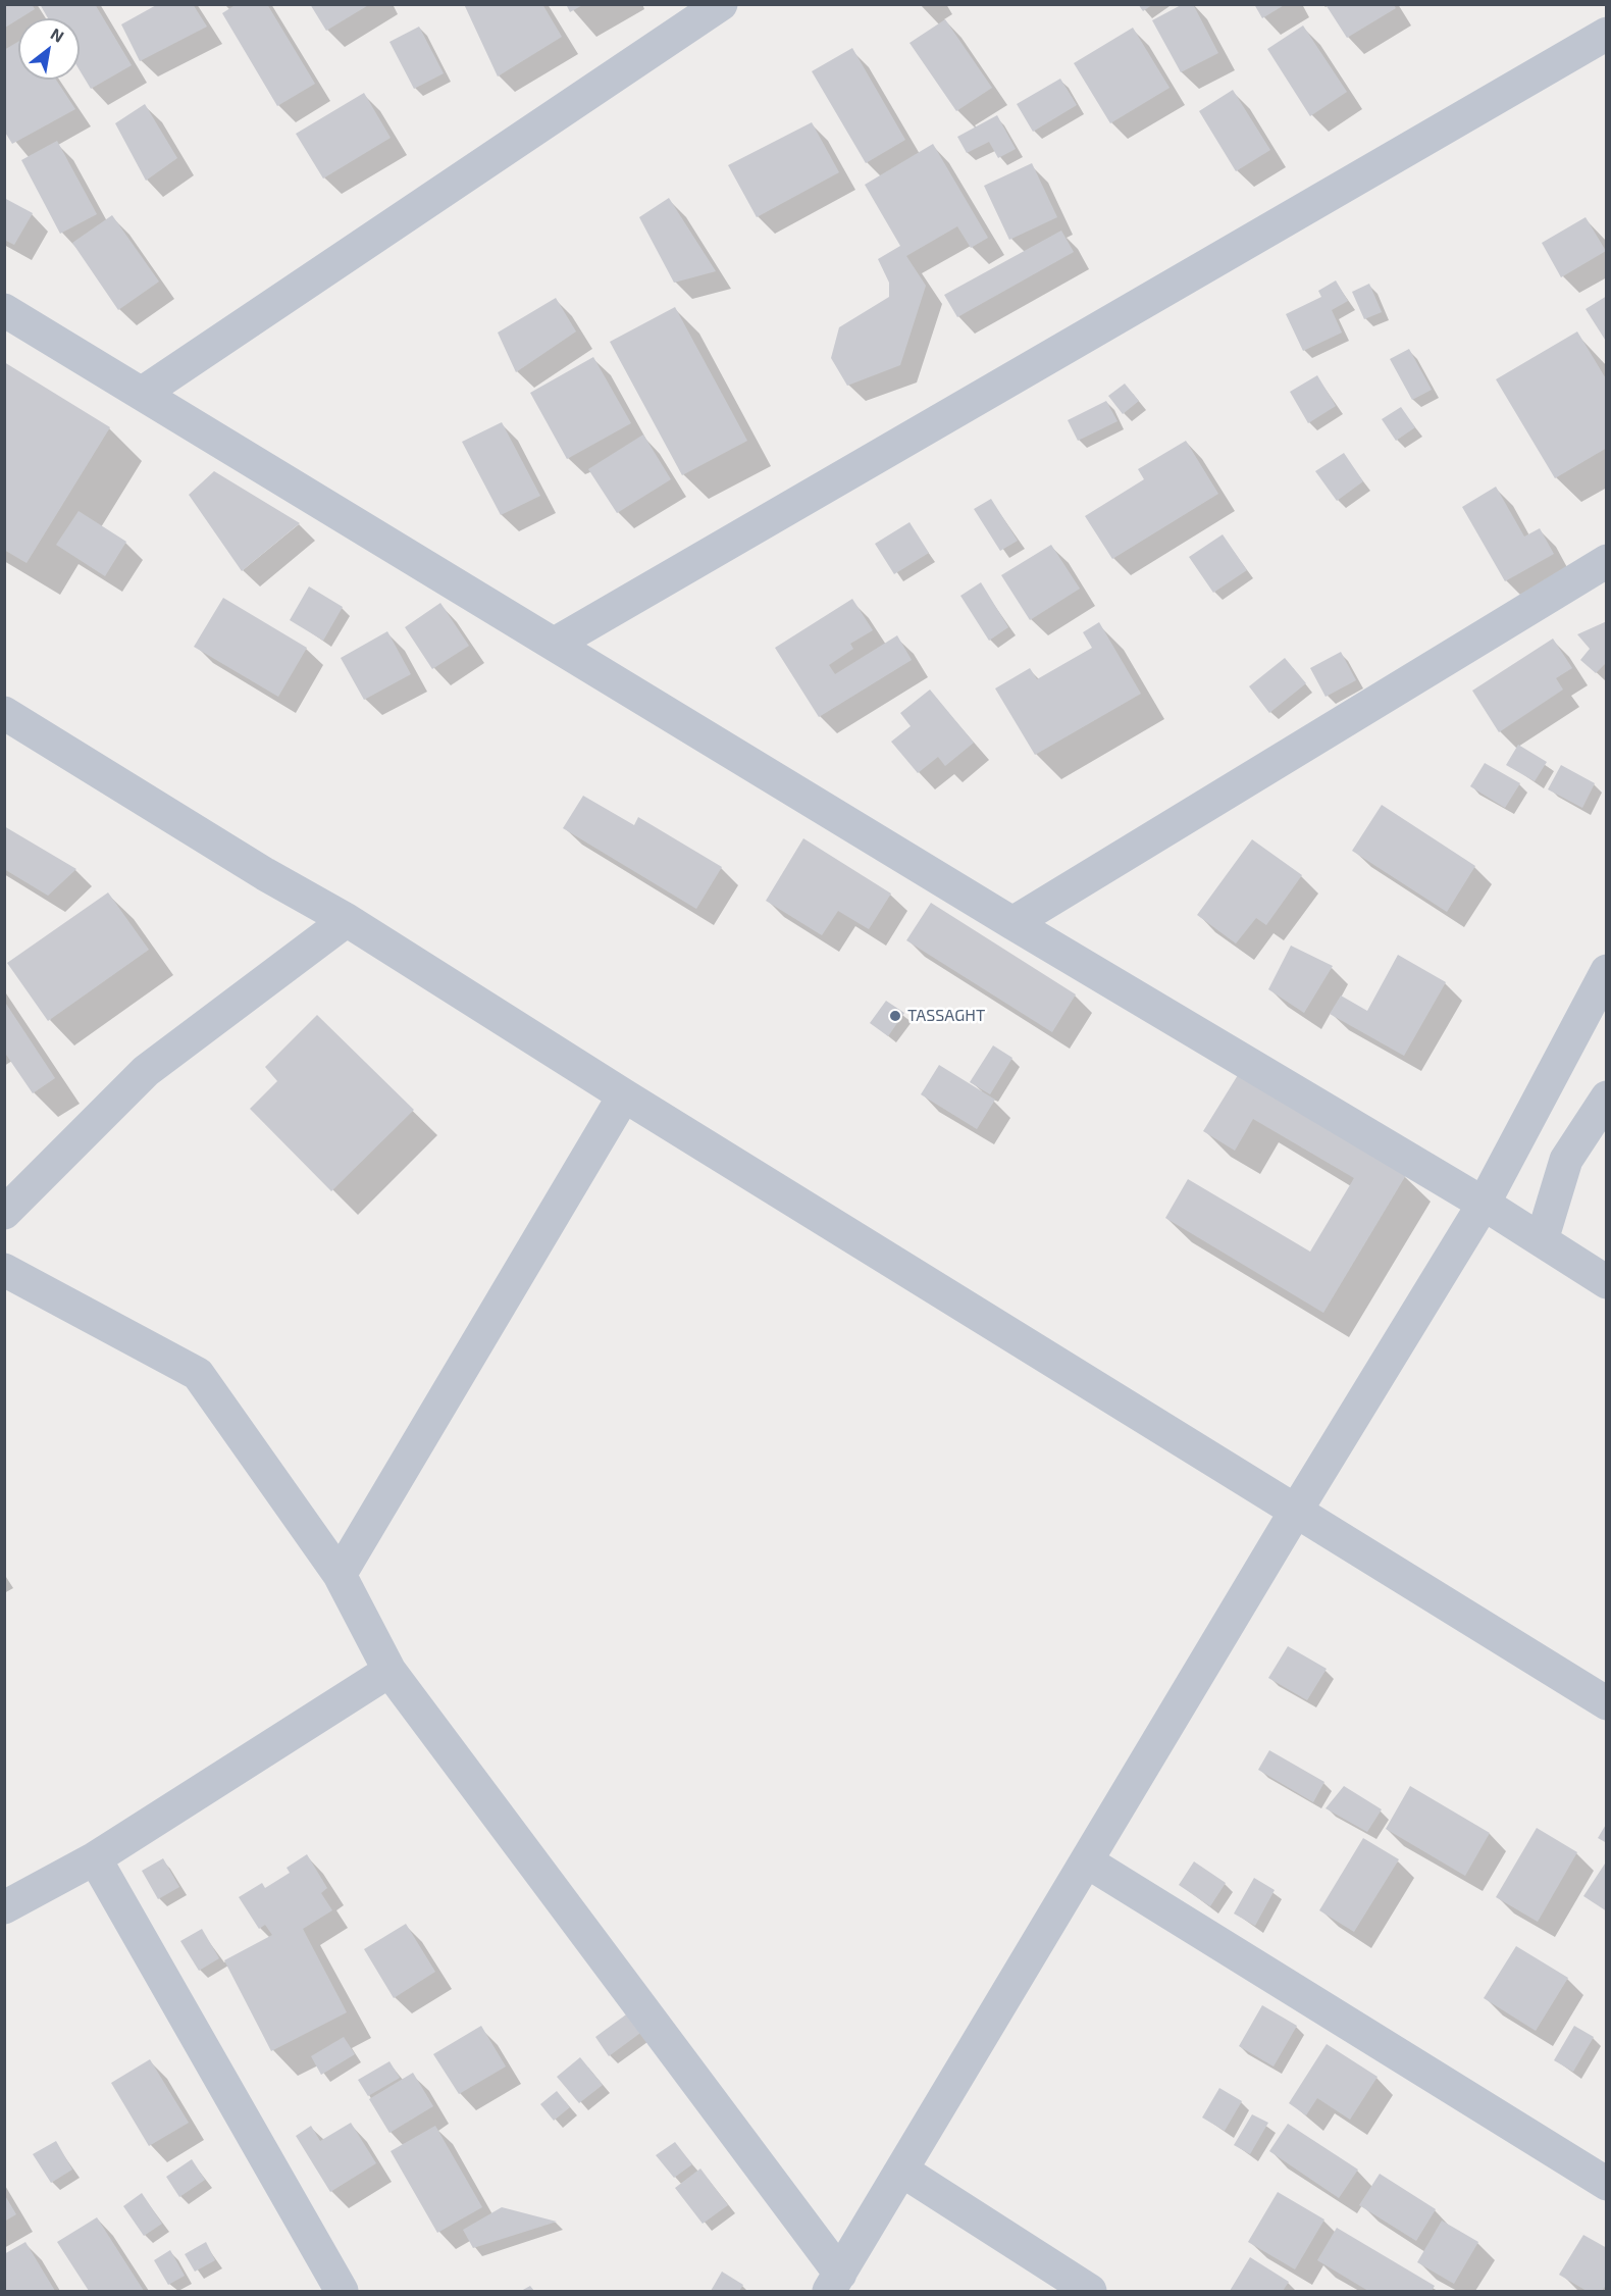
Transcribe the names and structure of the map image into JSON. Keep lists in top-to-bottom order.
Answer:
{
  "places": ["TASSAGHT"],
  "north": "top right"
}
